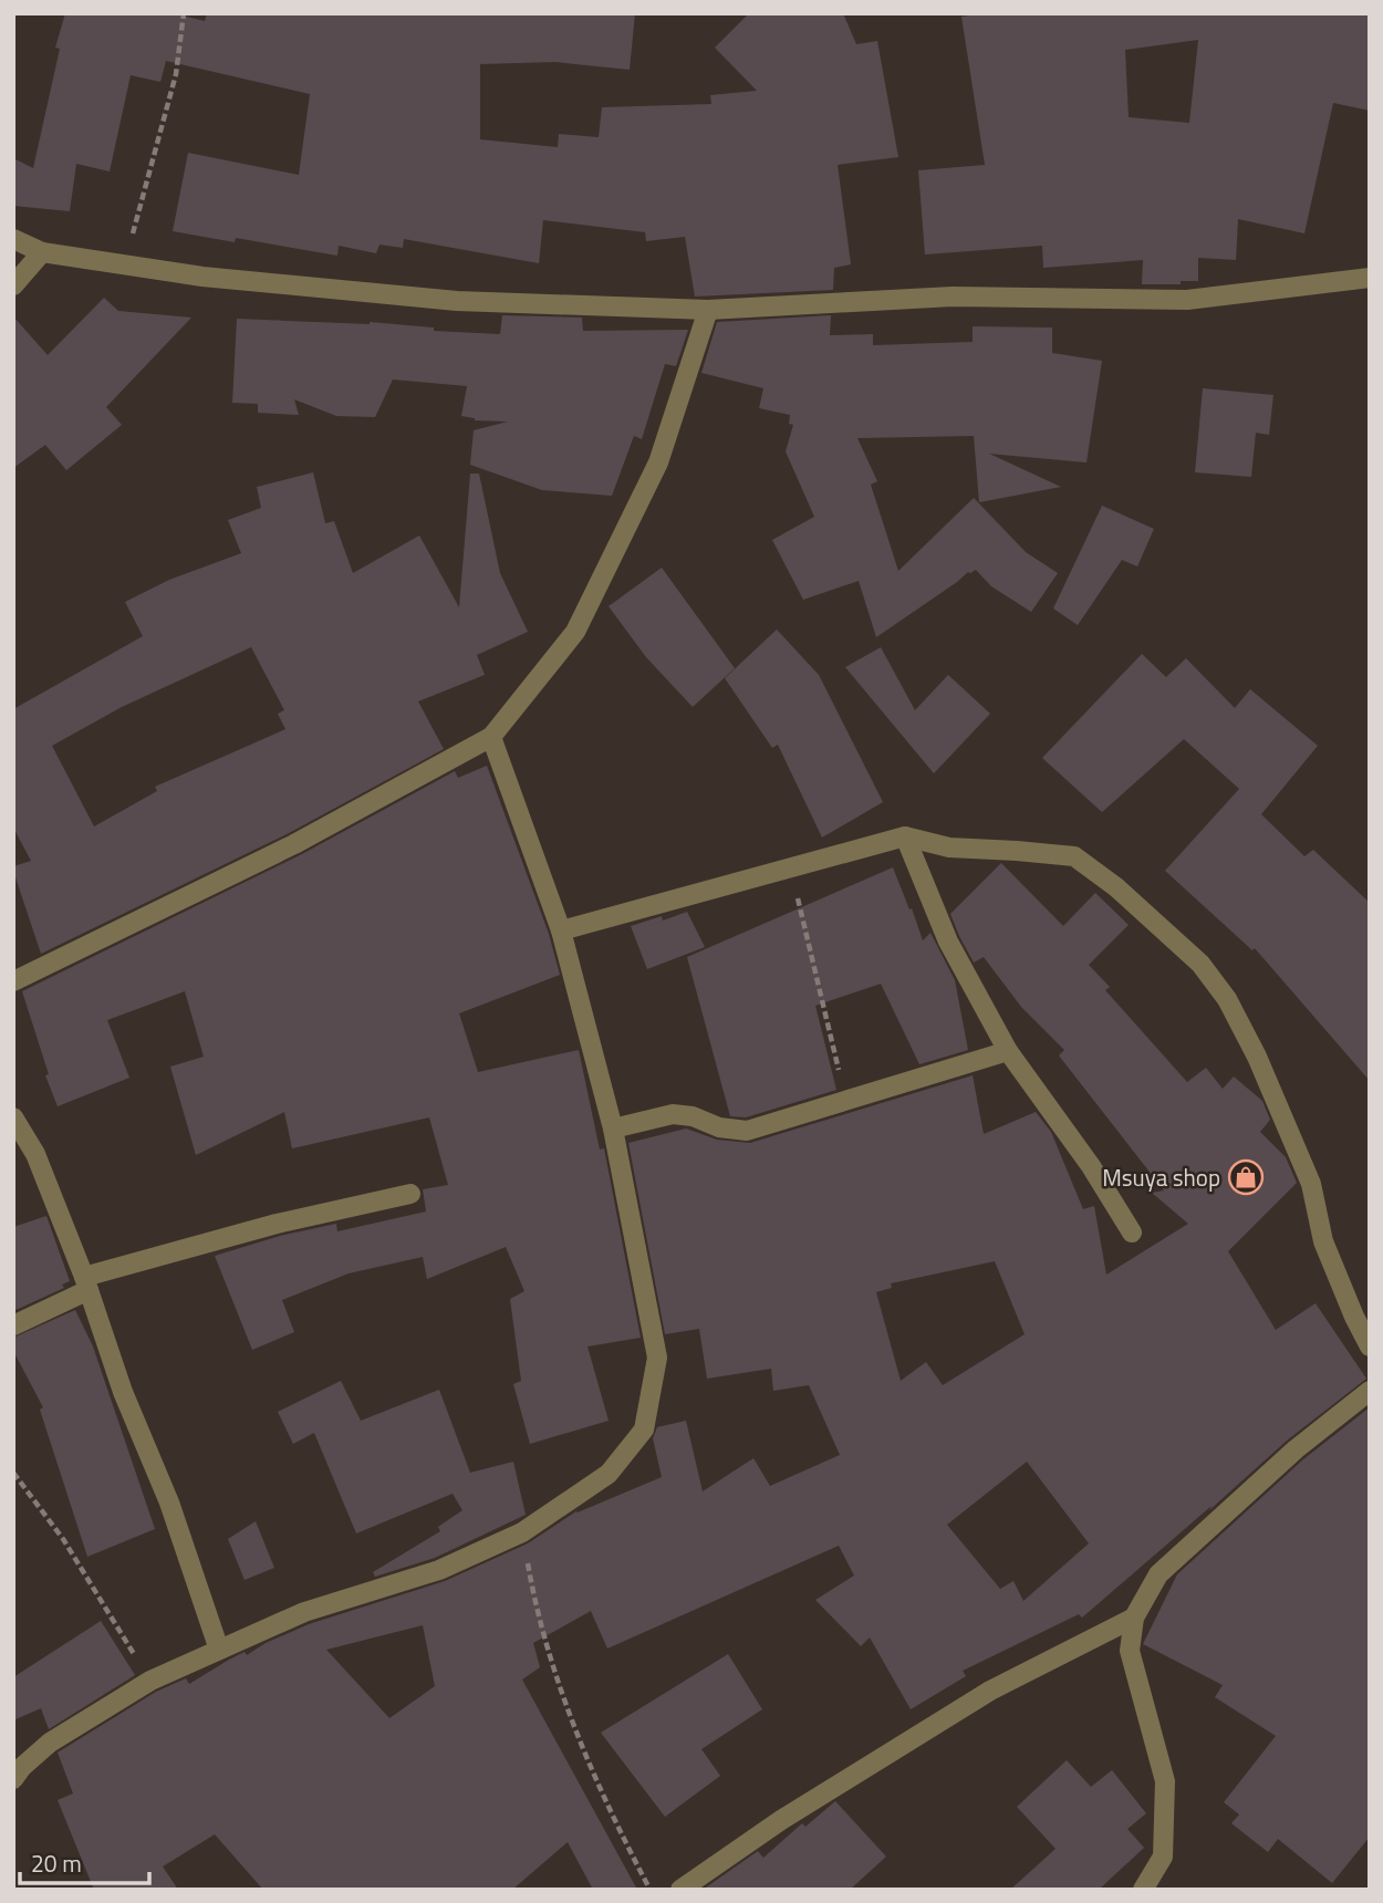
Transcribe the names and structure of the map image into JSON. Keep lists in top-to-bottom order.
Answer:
{
  "places": {
    "shop": ["Msuya shop"]
  },
  "scale_bar": "20 m"
}
